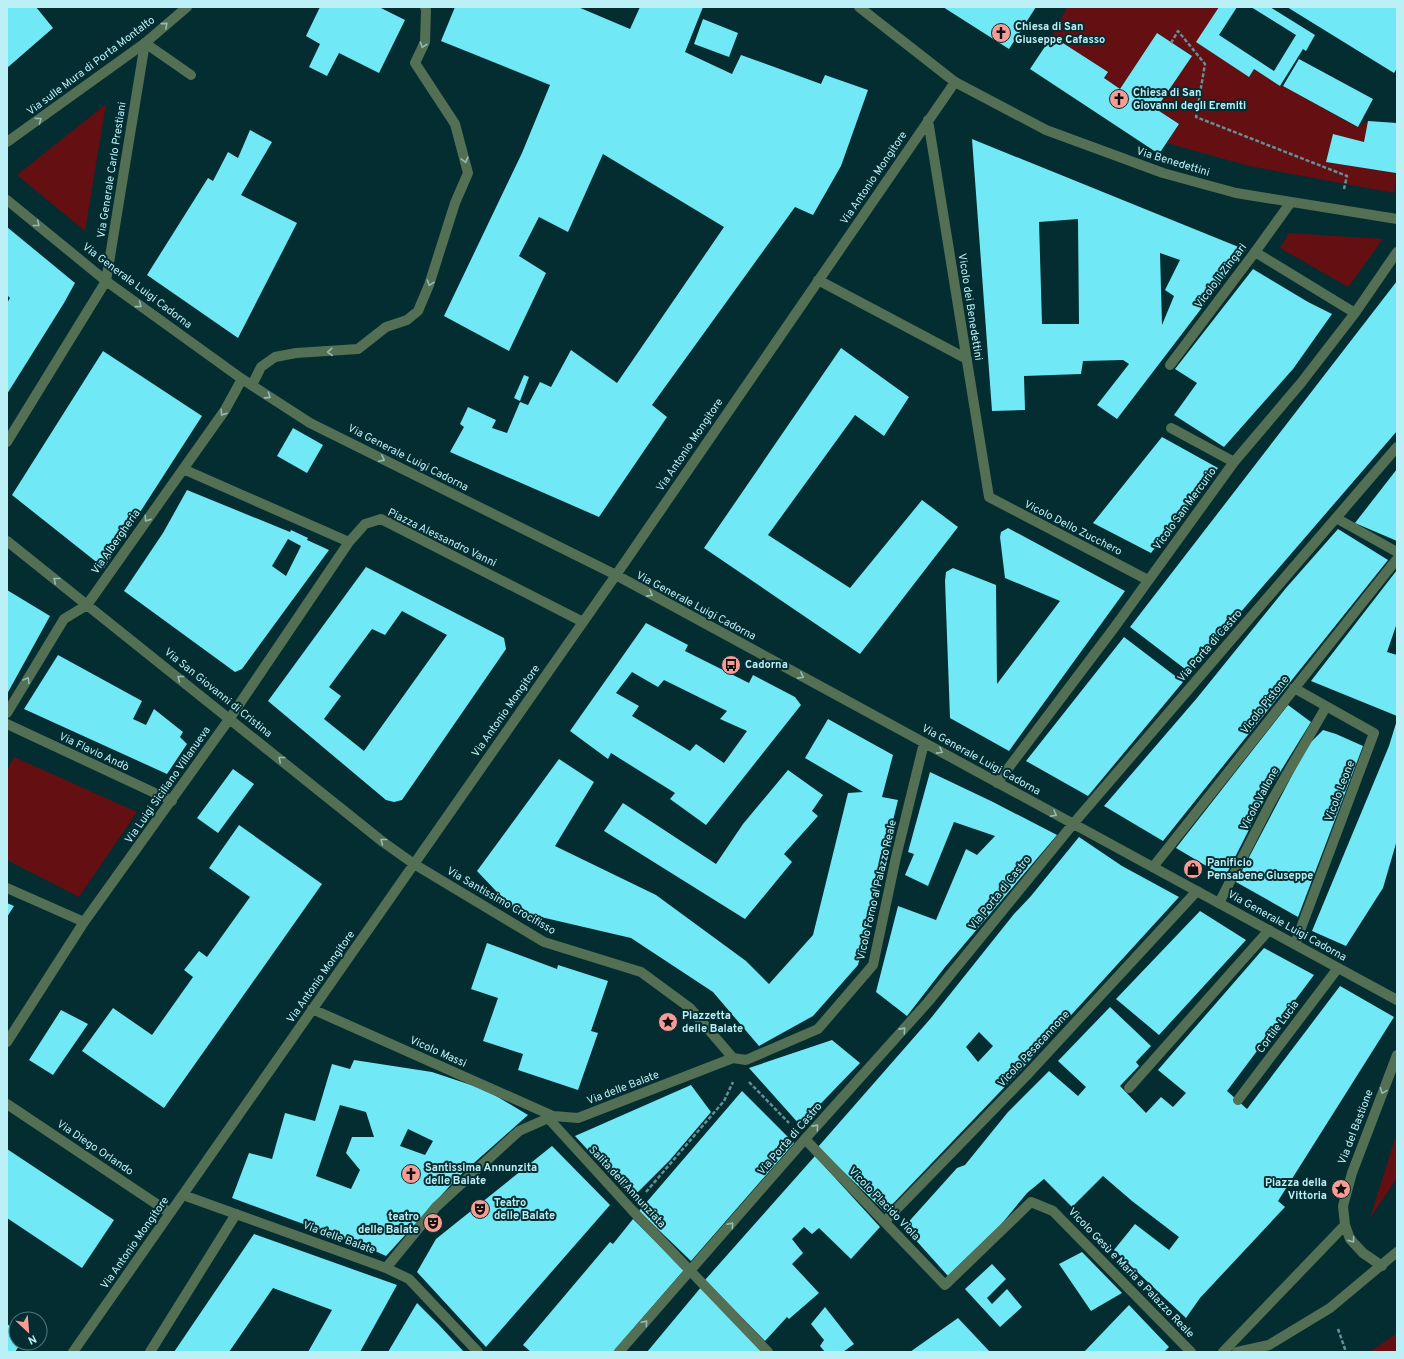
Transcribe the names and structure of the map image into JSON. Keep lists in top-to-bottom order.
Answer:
{
  "streets": {
    "street": [
      "Via sulle Mura di Porta Montalto",
      "Via Benedettini",
      "Via Generale Carlo Prestiani",
      "Via Antonio Mongitore",
      "Vicolo II Zingari",
      "Via Generale Luigi Cadorna",
      "Vicolo dei Benedettini",
      "Vicolo San Mercurio",
      "Vicolo Dello Zucchero",
      "Piazza Alessandro Vanni",
      "Via Albergheria",
      "Via Porta di Castro",
      "Via San Giovanni di Cristina",
      "Vicolo Pistone",
      "Via Flavio Andò",
      "Via Luigi Siciliano Villanueva",
      "Vicolo Leone",
      "Vicolo Vallone",
      "Vicolo Forno al Palazzo Reale",
      "Via Santissimo Crocifisso",
      "Cortile Lucia",
      "Vicolo Pesacannone",
      "Vicolo Massi",
      "Via delle Balate",
      "Via del Bastione",
      "Via Diego Orlando",
      "Salita dell'Annunziata",
      "Vicolo Placido Viola",
      "Vicolo Gesù e Maria a Palazzo Reale"
    ]
  },
  "crossings": [
    ["Via sulle Mura di Porta Montalto", "Via Generale Carlo Prestiani"],
    ["Via Benedettini", "Via Antonio Mongitore"],
    ["Via Benedettini", "Vicolo II Zingari"],
    ["Via Generale Carlo Prestiani", "Via Generale Luigi Cadorna"],
    ["Via Antonio Mongitore", "Via Generale Luigi Cadorna"],
    ["Via Antonio Mongitore", "Vicolo dei Benedettini"],
    ["Via Antonio Mongitore", "Piazza Alessandro Vanni"],
    ["Via Antonio Mongitore", "Via San Giovanni di Cristina"],
    ["Via Antonio Mongitore", "Via Santissimo Crocifisso"],
    ["Via Antonio Mongitore", "Vicolo Massi"],
    ["Via Antonio Mongitore", "Via delle Balate"],
    ["Via Antonio Mongitore", "Via Diego Orlando"],
    ["Via Generale Luigi Cadorna", "Vicolo San Mercurio"],
    ["Via Generale Luigi Cadorna", "Via Albergheria"],
    ["Via Generale Luigi Cadorna", "Via Porta di Castro"],
    ["Via Generale Luigi Cadorna", "Vicolo Pistone"],
    ["Via Generale Luigi Cadorna", "Vicolo Leone"],
    ["Via Generale Luigi Cadorna", "Vicolo Vallone"],
    ["Via Generale Luigi Cadorna", "Vicolo Forno al Palazzo Reale"],
    ["Via Generale Luigi Cadorna", "Cortile Lucia"],
    ["Via Generale Luigi Cadorna", "Vicolo Pesacannone"],
    ["Vicolo dei Benedettini", "Vicolo Dello Zucchero"],
    ["Vicolo San Mercurio", "Vicolo Dello Zucchero"],
    ["Piazza Alessandro Vanni", "Via Luigi Siciliano Villanueva"],
    ["Via Albergheria", "Via San Giovanni di Cristina"],
    ["Via Porta di Castro", "Salita dell'Annunziata"],
    ["Via Porta di Castro", "Vicolo Placido Viola"],
    ["Via San Giovanni di Cristina", "Via Luigi Siciliano Villanueva"],
    ["Via San Giovanni di Cristina", "Via Santissimo Crocifisso"],
    ["Vicolo Pistone", "Vicolo Leone"],
    ["Via Flavio Andò", "Via Luigi Siciliano Villanueva"],
    ["Vicolo Leone", "Vicolo Vallone"],
    ["Vicolo Forno al Palazzo Reale", "Via Santissimo Crocifisso"],
    ["Vicolo Forno al Palazzo Reale", "Via delle Balate"],
    ["Via Santissimo Crocifisso", "Via delle Balate"],
    ["Vicolo Pesacannone", "Vicolo Placido Viola"],
    ["Vicolo Massi", "Via delle Balate"],
    ["Vicolo Massi", "Salita dell'Annunziata"],
    ["Via delle Balate", "Salita dell'Annunziata"],
    ["Vicolo Placido Viola", "Vicolo Gesù e Maria a Palazzo Reale"]
  ],
  "one_way": [
    "Via sulle Mura di Porta Montalto",
    "Via Generale Luigi Cadorna",
    "Via Porta di Castro",
    "Via San Giovanni di Cristina",
    "Via del Bastione"
  ],
  "places": {
    "church": ["Chiesa di San Giuseppe Cafasso", "Chiesa di San Giovanni degli Eremiti", "Santissima Annunzita delle Balate"],
    "bus stop": ["Cadorna"],
    "shop": ["Panificio Pensabene Giuseppe"],
    "place": ["Piazzetta delle Balate", "Piazza della Vittoria"],
    "theatre": ["Teatro delle Balate", "teatro delle Balate"]
  },
  "north": "bottom right"
}
